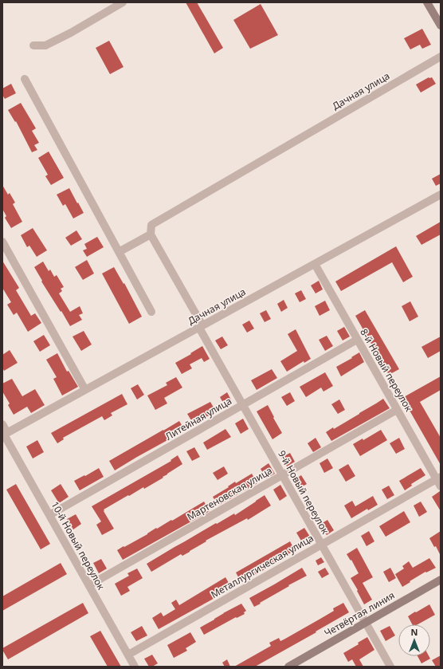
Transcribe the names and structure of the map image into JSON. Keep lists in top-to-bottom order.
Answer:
{
  "streets": {
    "street": [
      "Дачная улица",
      "8-й Новый переулок",
      "Литейная улица",
      "9-й Новый переулок",
      "Мартеновская улица",
      "10-й Новый переулок",
      "Металлургическая улица",
      "Четвёртая линия"
    ]
  },
  "crossings": [
    ["Дачная улица", "8-й Новый переулок"],
    ["Дачная улица", "9-й Новый переулок"],
    ["Дачная улица", "10-й Новый переулок"],
    ["8-й Новый переулок", "Литейная улица"],
    ["8-й Новый переулок", "Мартеновская улица"],
    ["8-й Новый переулок", "Металлургическая улица"],
    ["Литейная улица", "9-й Новый переулок"],
    ["Литейная улица", "10-й Новый переулок"],
    ["9-й Новый переулок", "Мартеновская улица"],
    ["9-й Новый переулок", "Металлургическая улица"],
    ["9-й Новый переулок", "Четвёртая линия"],
    ["Мартеновская улица", "10-й Новый переулок"],
    ["10-й Новый переулок", "Металлургическая улица"]
  ],
  "north": "top"
}
